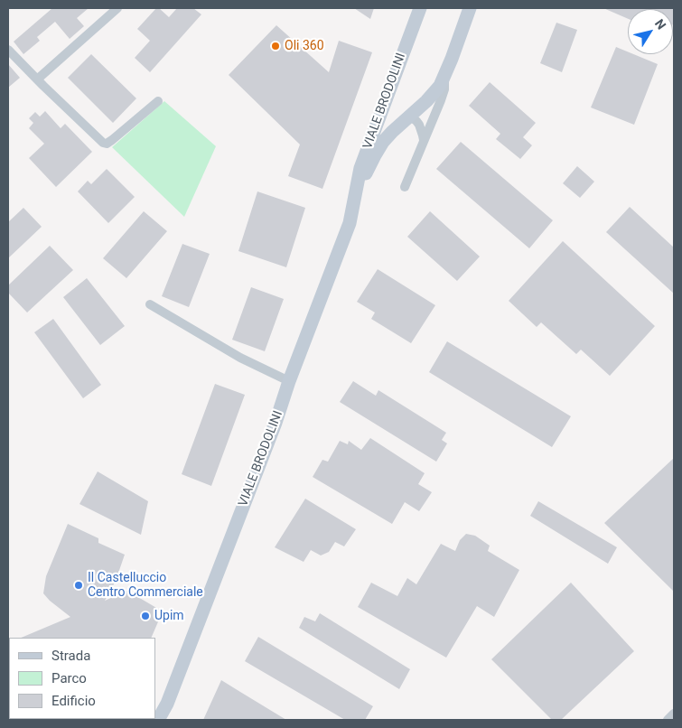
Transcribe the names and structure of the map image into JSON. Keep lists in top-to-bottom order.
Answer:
{
  "streets": {
    "street": ["VIALE BRODOLINI"]
  },
  "places": ["Oli 360", "Il Castelluccio Centro Commerciale", "Upim"],
  "legend": ["Strada", "Parco", "Edificio"],
  "north": "top right"
}
